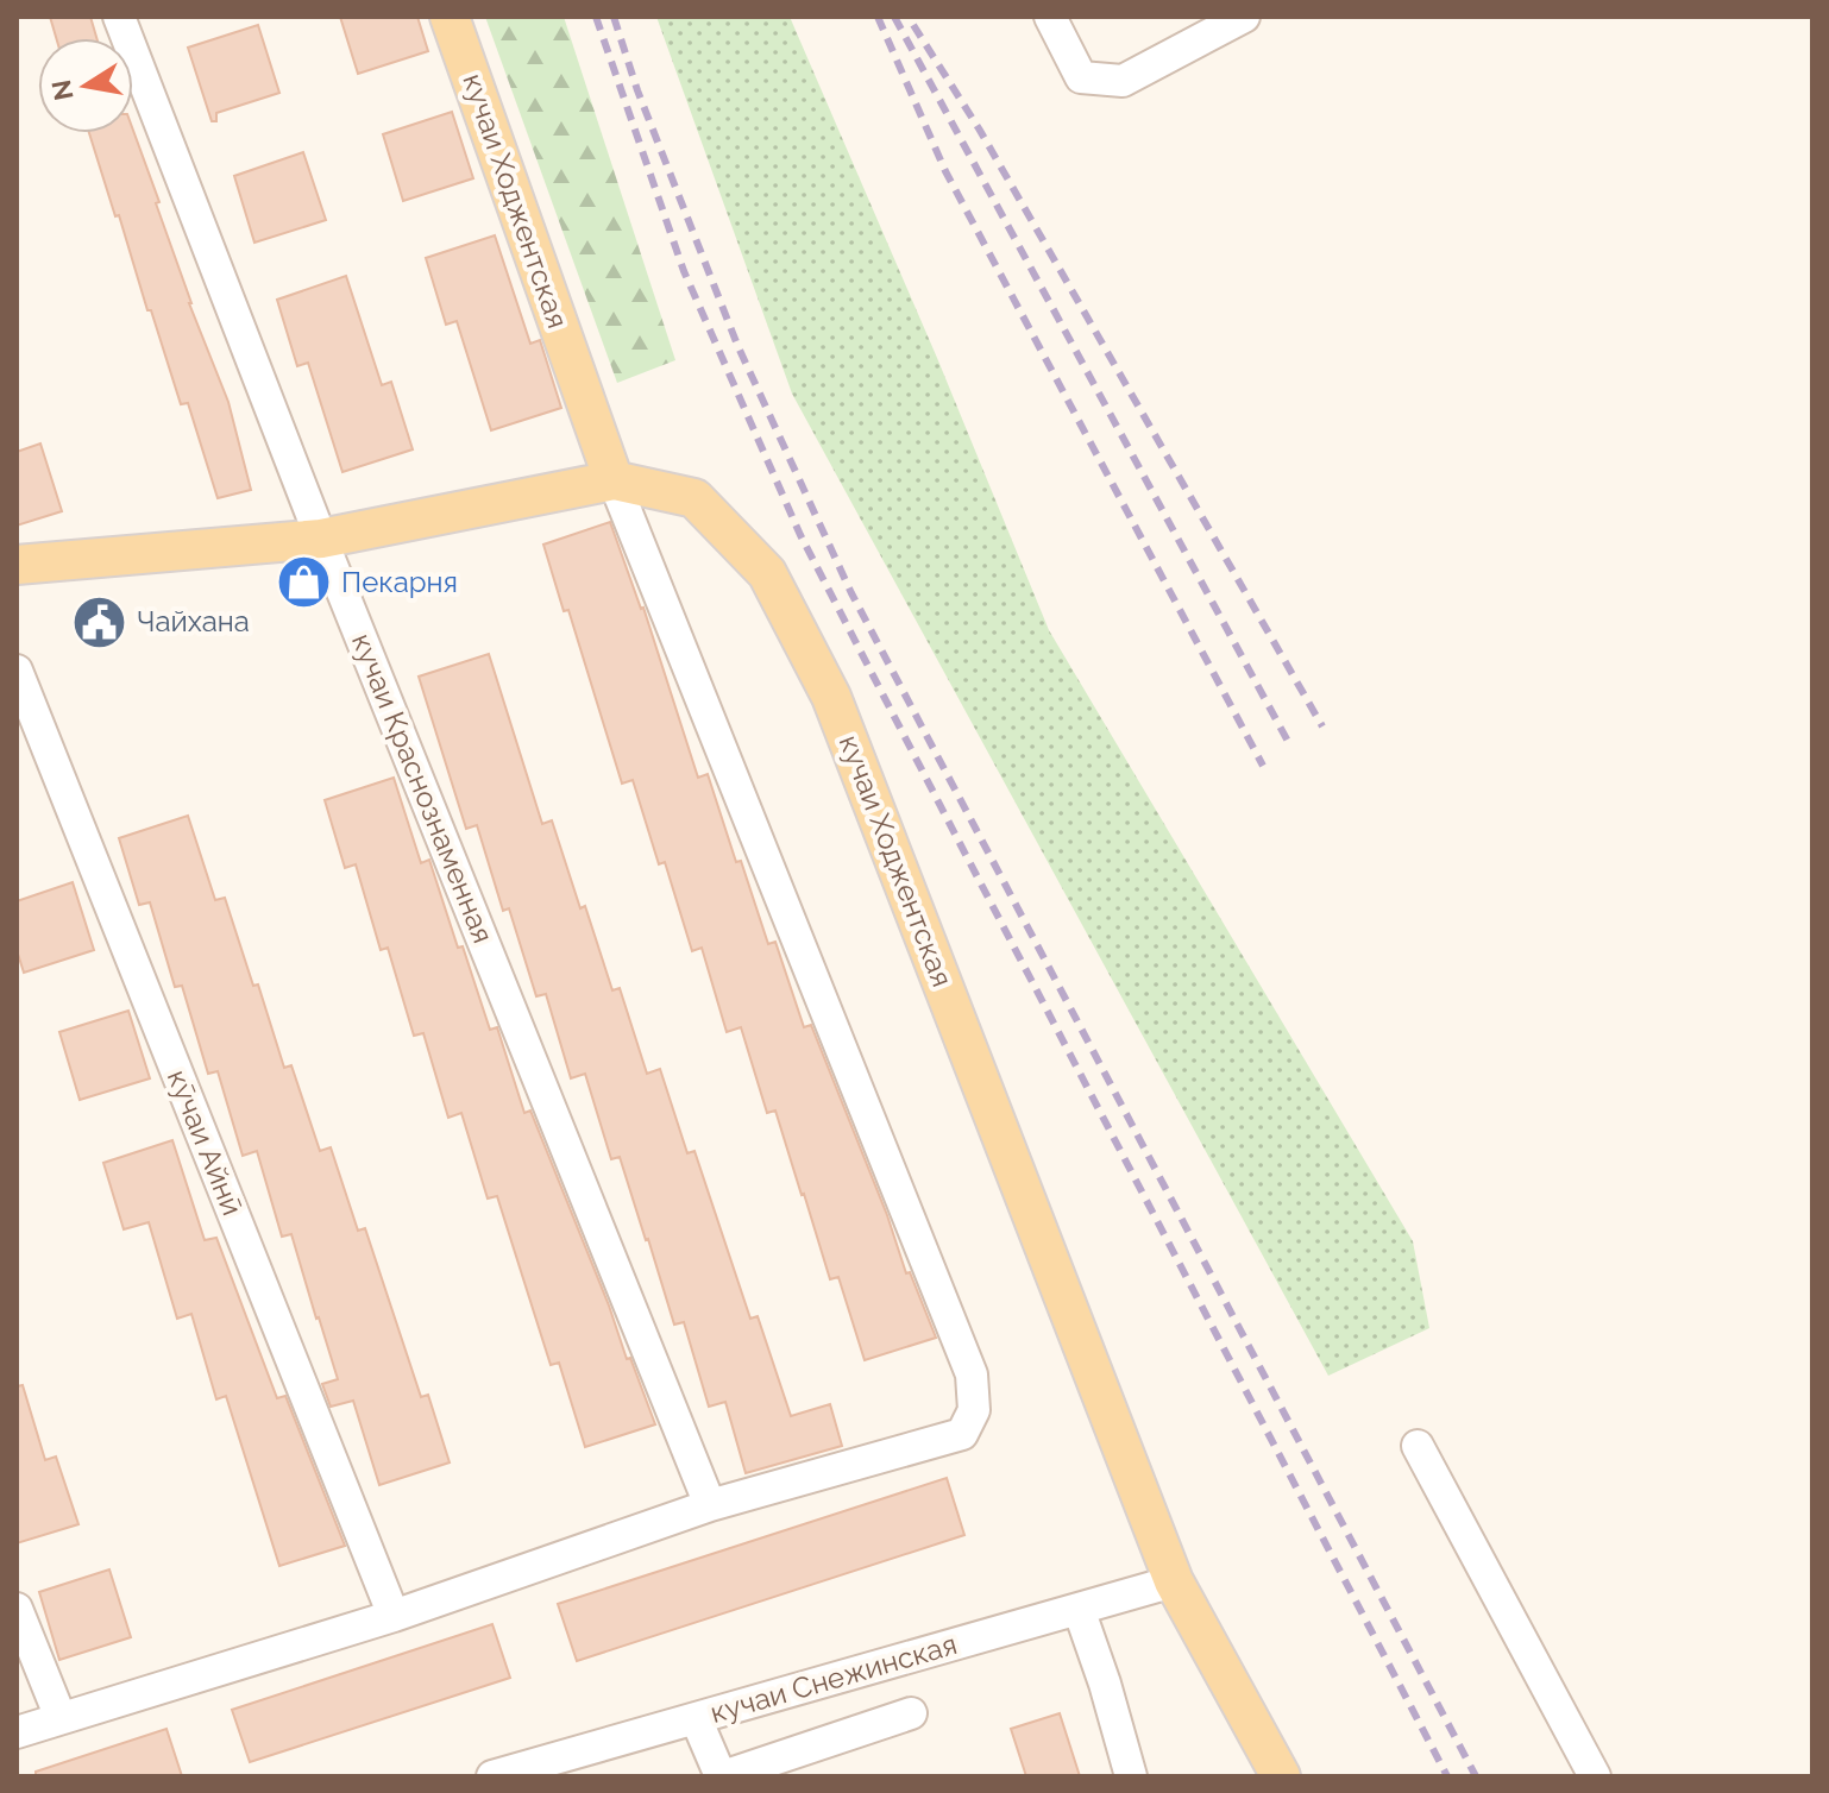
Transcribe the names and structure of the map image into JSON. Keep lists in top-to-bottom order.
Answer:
{
  "streets": {
    "main road": ["кучаи Ходжентская"],
    "street": ["кучаи Краснознаменная", "кӯчаи Айнӣ", "кучаи Снежинская"]
  },
  "crossings": [
    ["кучаи Ходжентская", "кучаи Снежинская"]
  ],
  "places": {
    "shop": ["Пекарня"],
    "public building": ["Чайхана"]
  },
  "north": "left"
}
